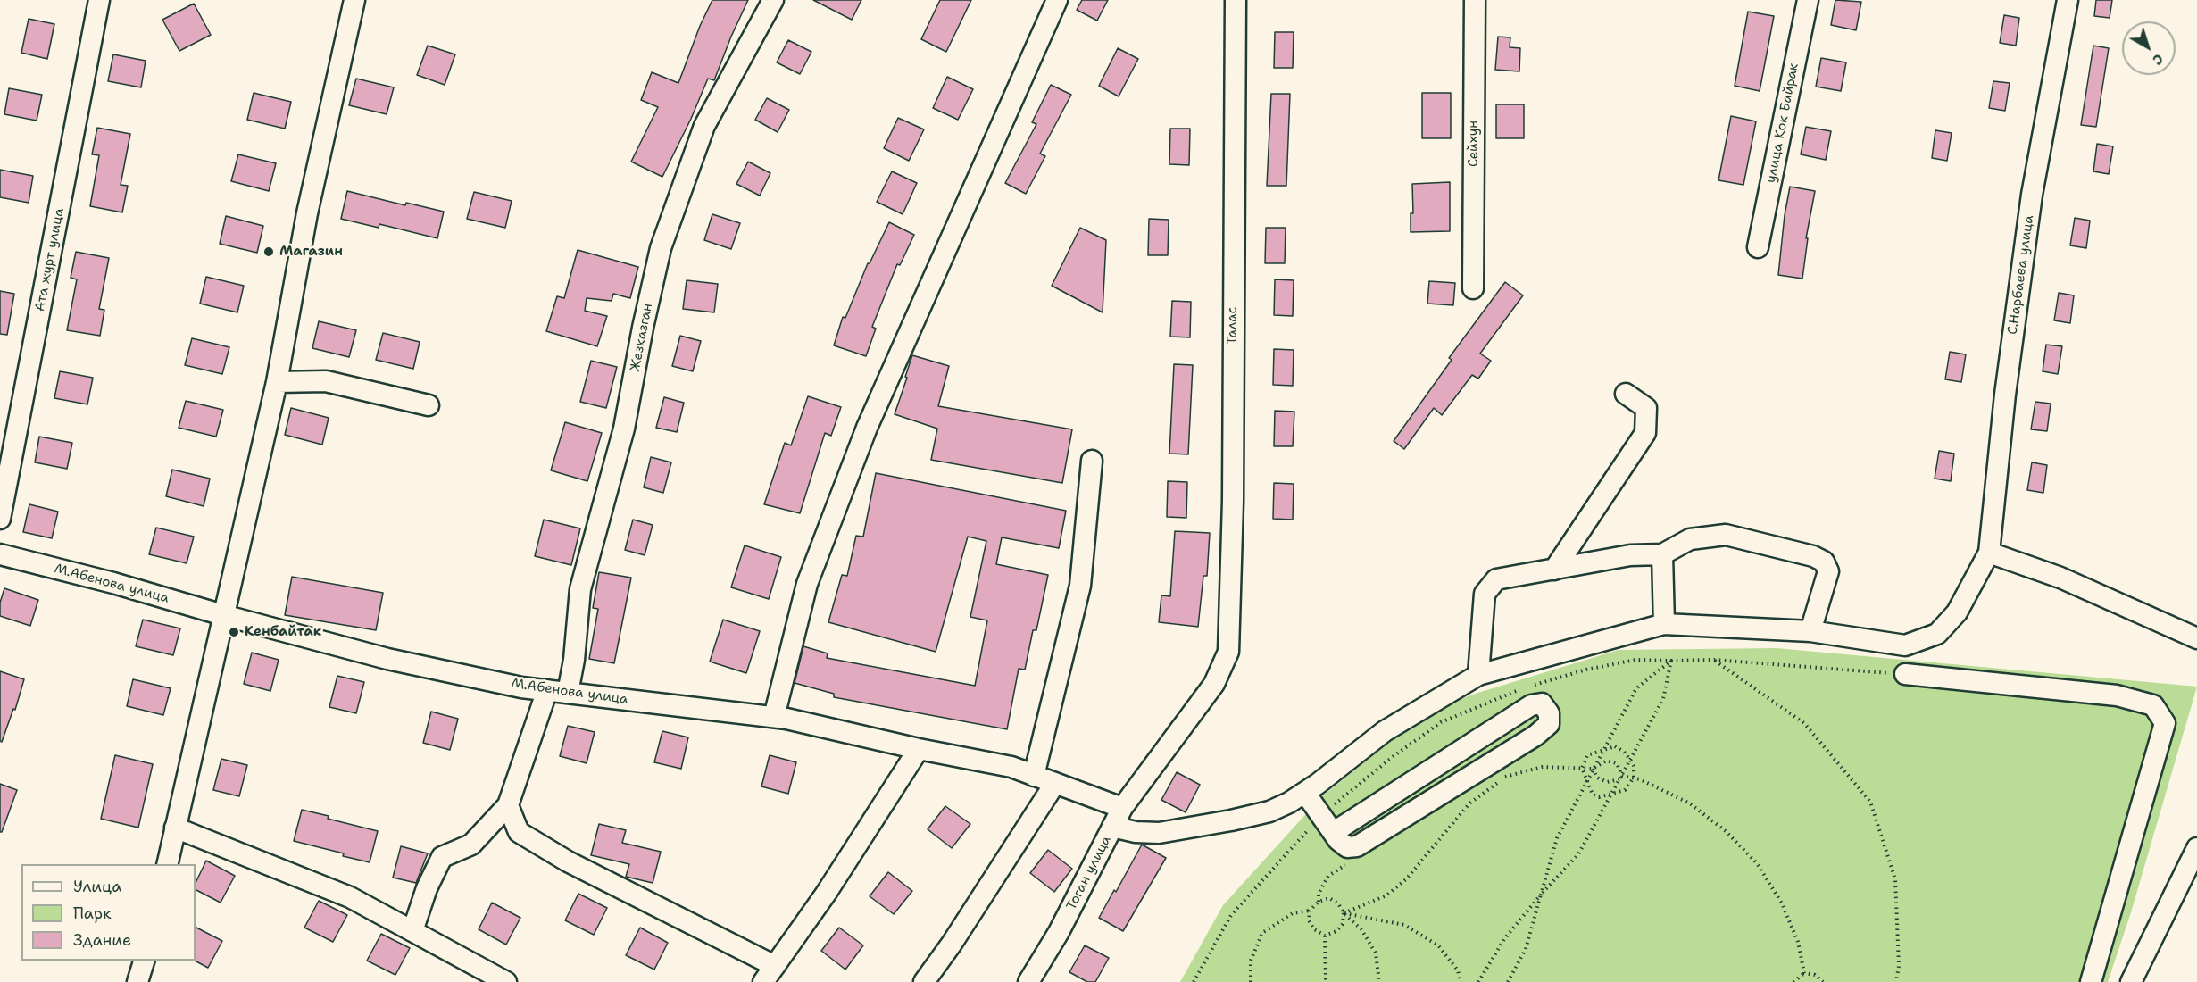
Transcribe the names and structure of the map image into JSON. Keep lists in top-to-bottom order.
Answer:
{
  "streets": {
    "street": [
      "улица Кок Байрак",
      "Сейхун",
      "Ата журт улица",
      "С.Нарбаева улица",
      "Талас",
      "Жезказган",
      "М.Абенова улица",
      "Тоган улица"
    ]
  },
  "crossings": [
    ["Талас", "Тоган улица"],
    ["Жезказган", "М.Абенова улица"],
    ["М.Абенова улица", "Тоган улица"]
  ],
  "places": ["Магазин", "Кенбайтак"],
  "legend": ["Улица", "Парк", "Здание"],
  "north": "bottom right"
}
